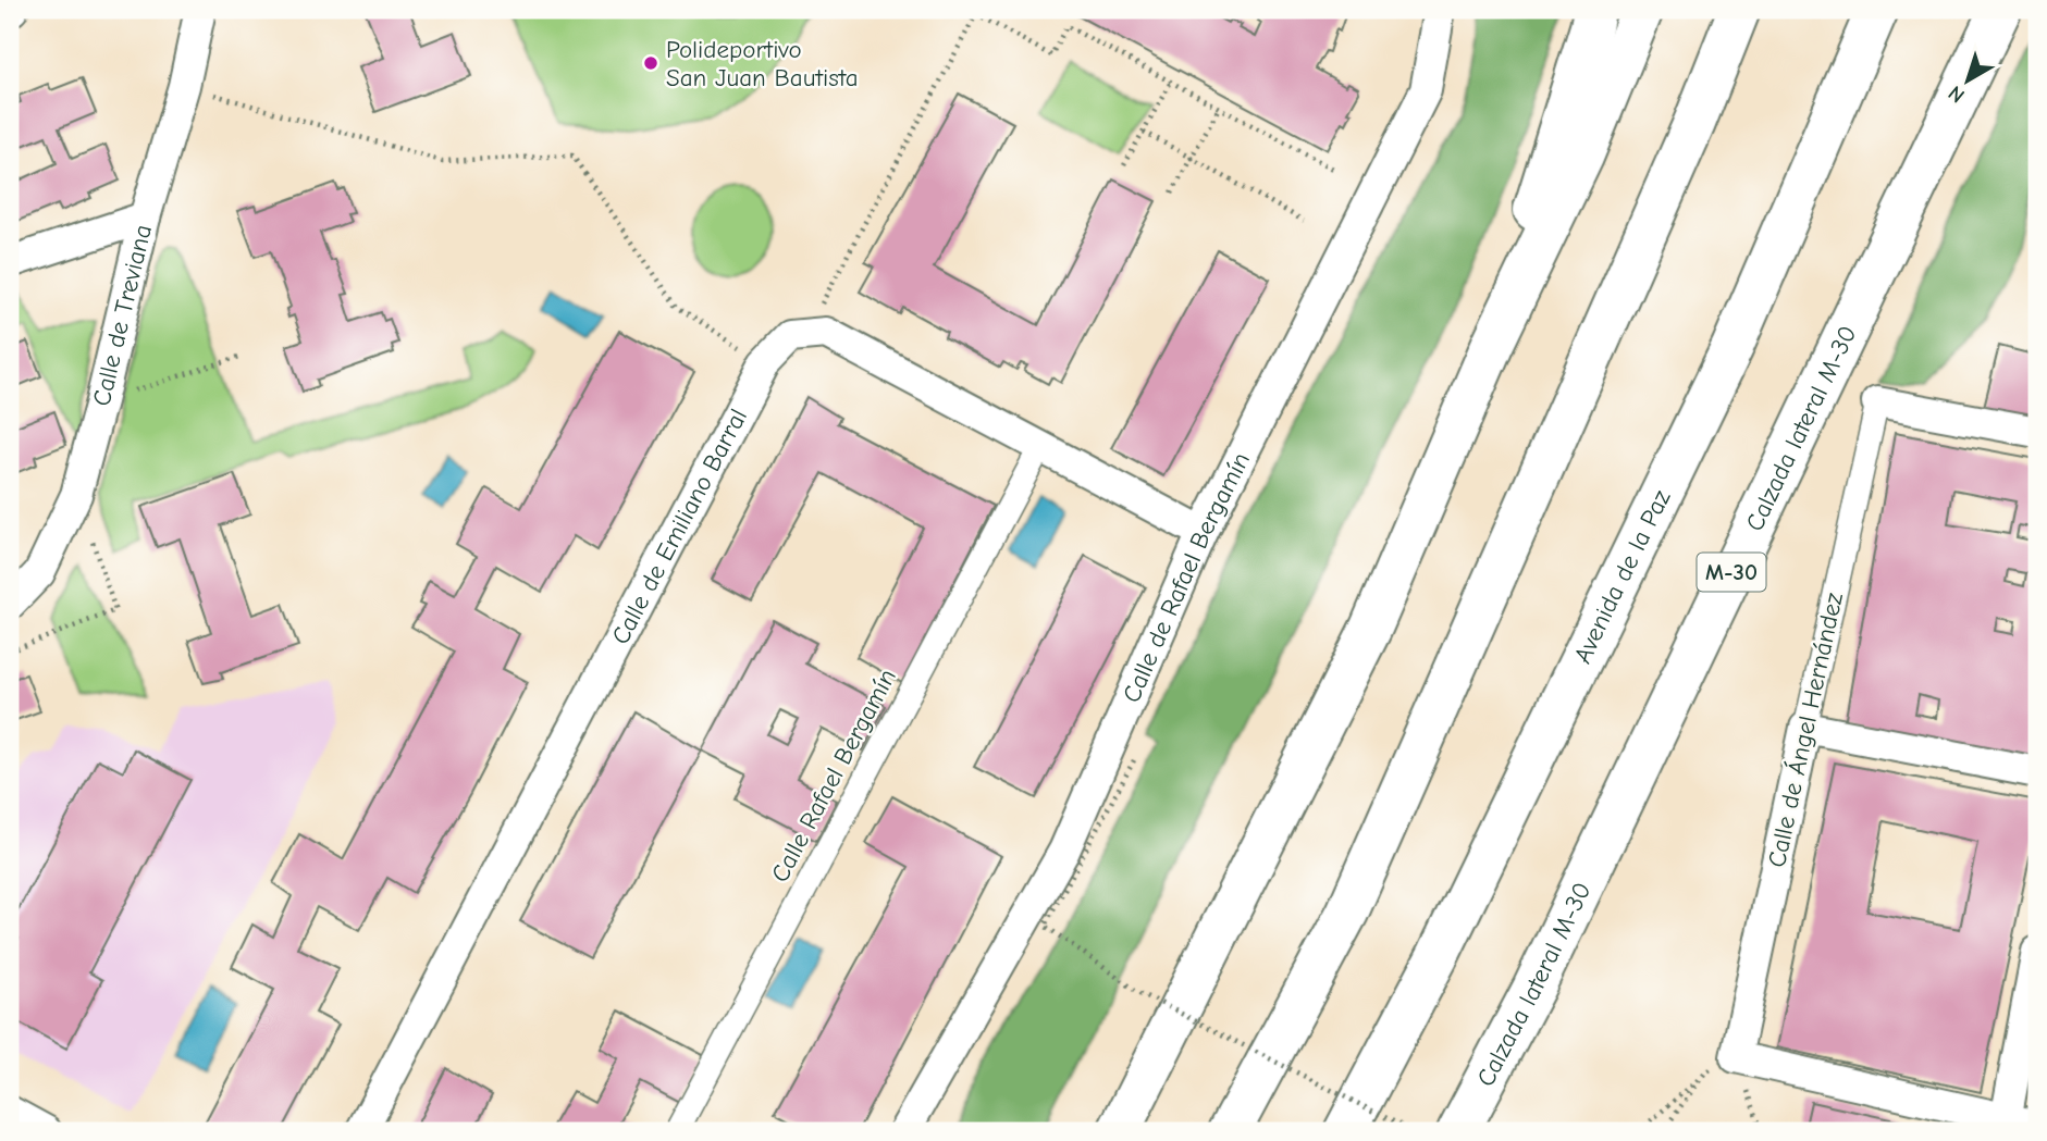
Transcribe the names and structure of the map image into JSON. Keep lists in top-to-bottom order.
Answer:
{
  "streets": {
    "highway": ["Calzada lateral M-30", "M-30", "Avenida de la Paz"],
    "street": [
      "Calle de Treviana",
      "Calle de Emiliano Barral",
      "Calle de Rafael Bergamín",
      "Calle de Ángel Hernández",
      "Calle Rafael Bergamín"
    ]
  },
  "places": ["Polideportivo San Juan Bautista"],
  "north": "bottom left"
}
